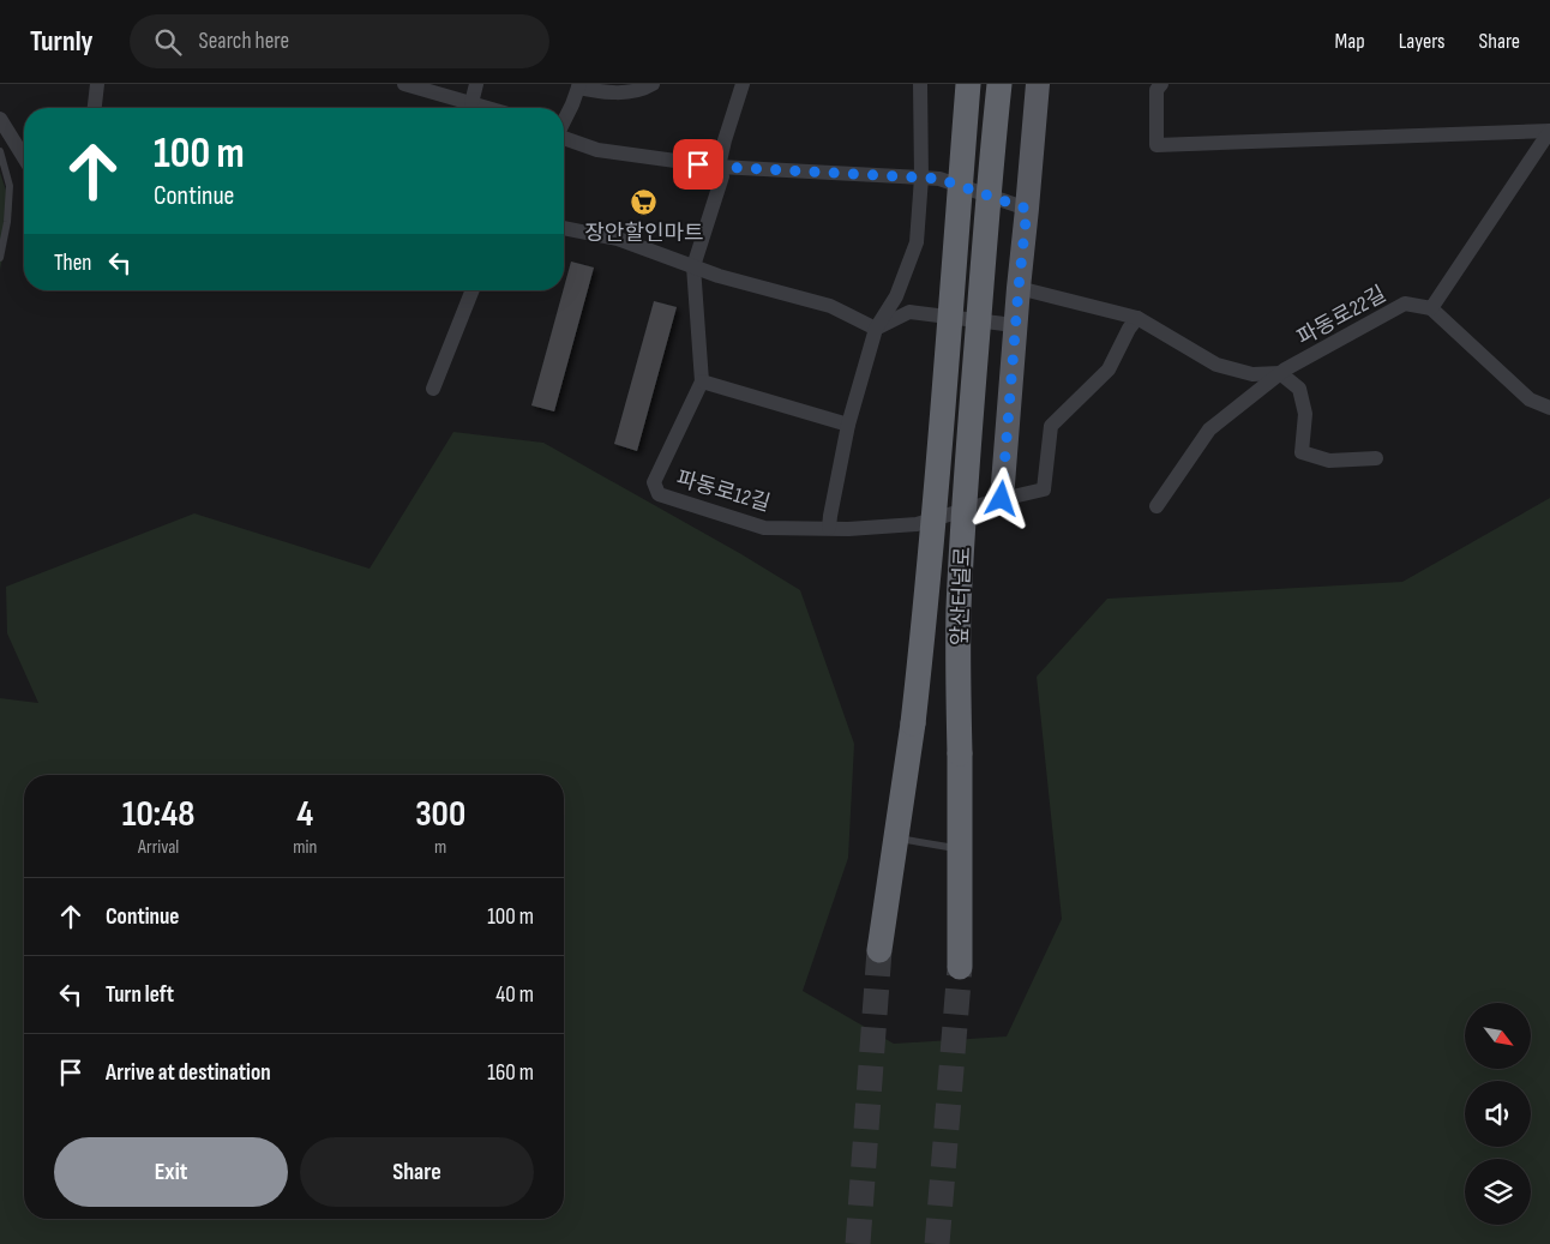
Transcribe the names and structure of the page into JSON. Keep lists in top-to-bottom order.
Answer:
{
  "streets": {
    "highway": ["앞산터널로"],
    "street": ["파동로22길", "파동로12길"]
  },
  "places": {
    "supermarket": ["장안할인마트"]
  },
  "north": "bottom right",
  "page": {
    "header": "Turnly",
    "search": "Search here",
    "nav": ["Map", "Layers", "Share"],
    "turn": ["100 m", "Continue"],
    "then": "Then",
    "eta": [
      "10:48",
      "Arrival",
      "4",
      "min",
      "300",
      "m"
    ],
    "list": [
      {
        "name": "Continue",
        "value": "100 m"
      },
      {
        "name": "Turn left",
        "value": "40 m"
      },
      {
        "name": "Arrive at destination",
        "value": "160 m"
      }
    ],
    "buttons": ["Exit", "Share"]
  }
}
